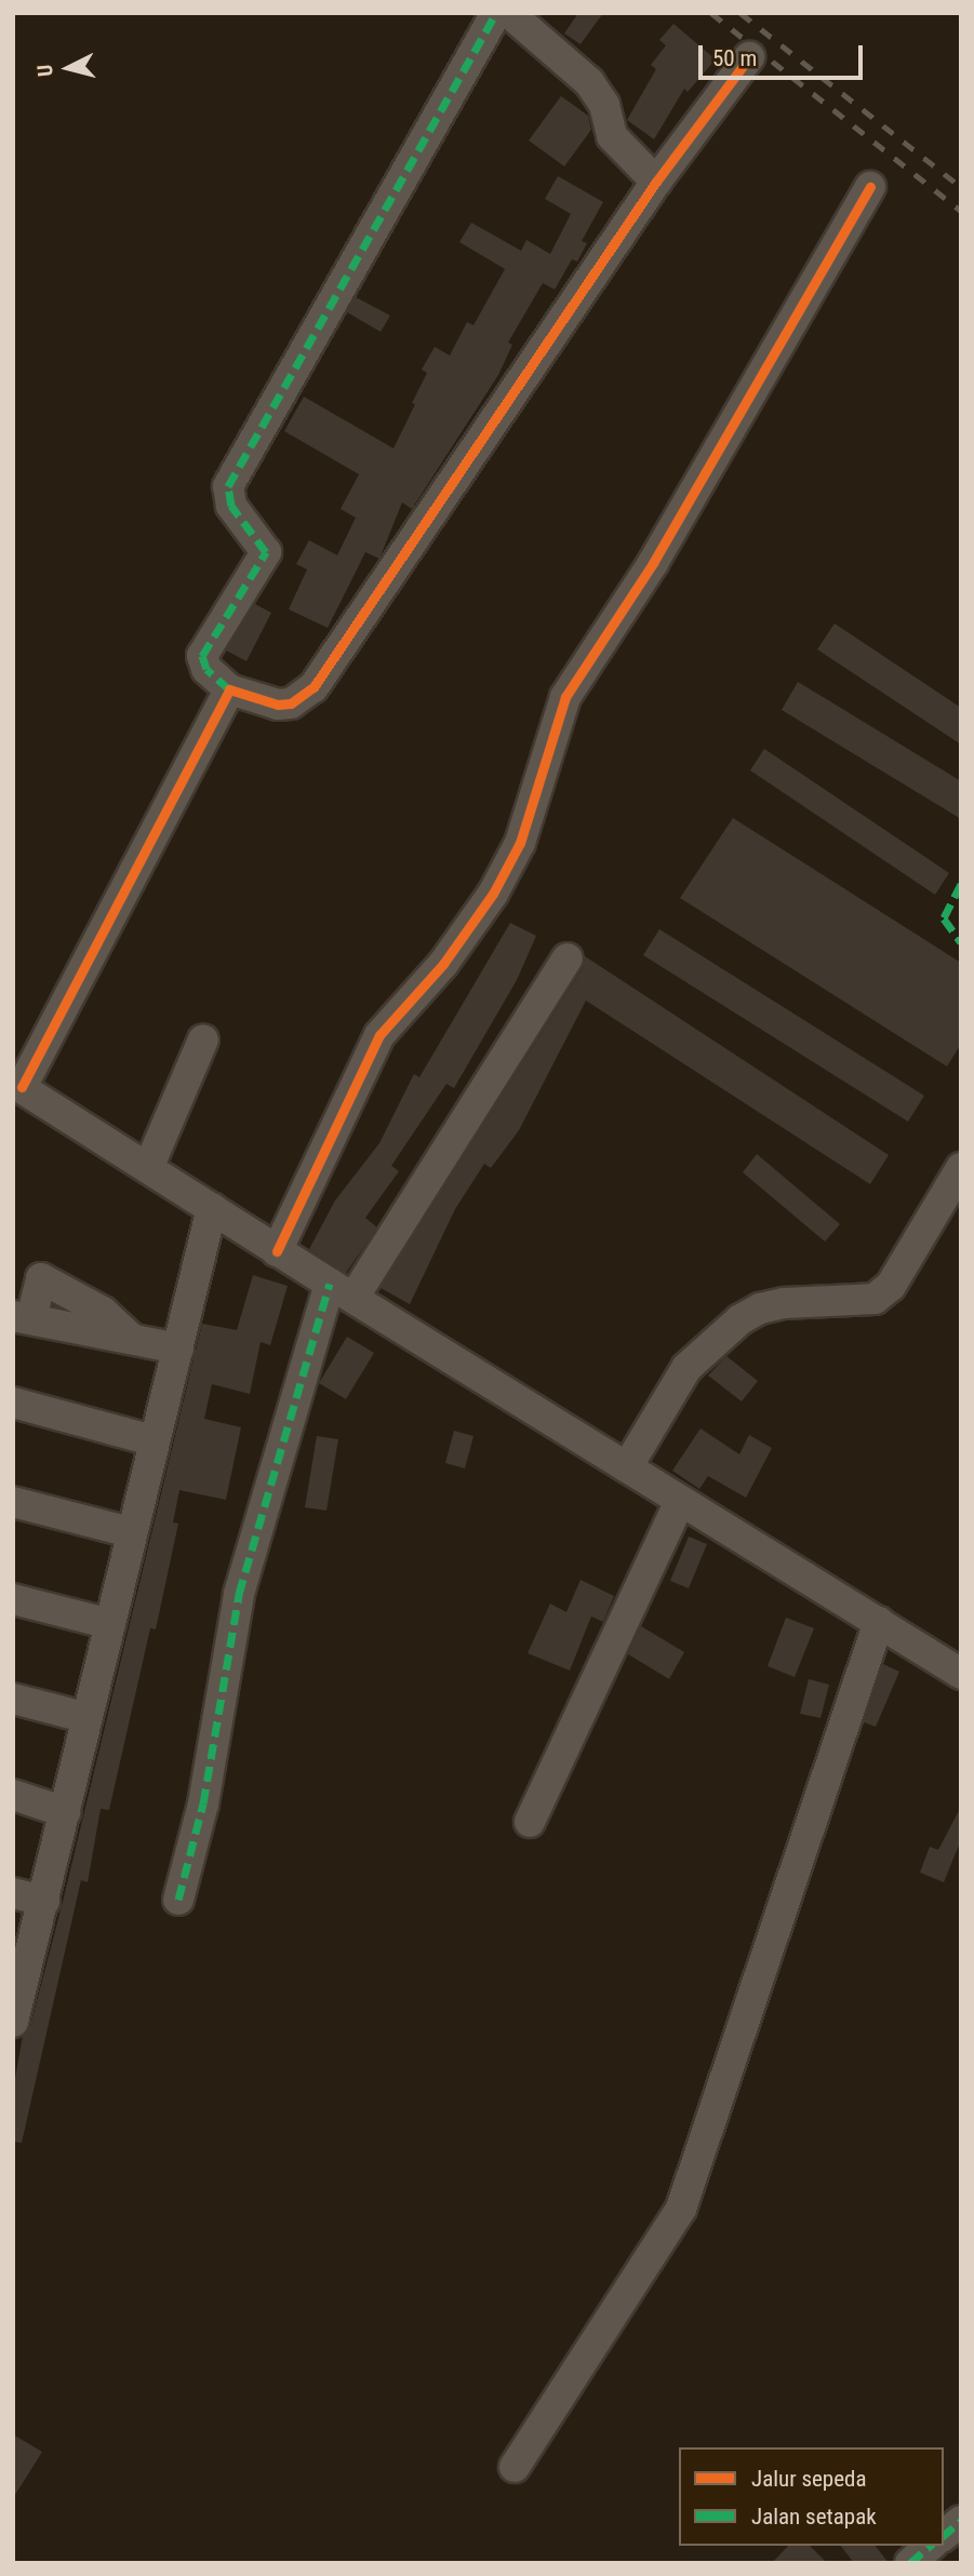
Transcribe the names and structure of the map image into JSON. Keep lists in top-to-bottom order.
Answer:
{
  "legend": ["Jalur sepeda", "Jalan setapak"],
  "scale_bar": "50 m",
  "north": "left"
}
